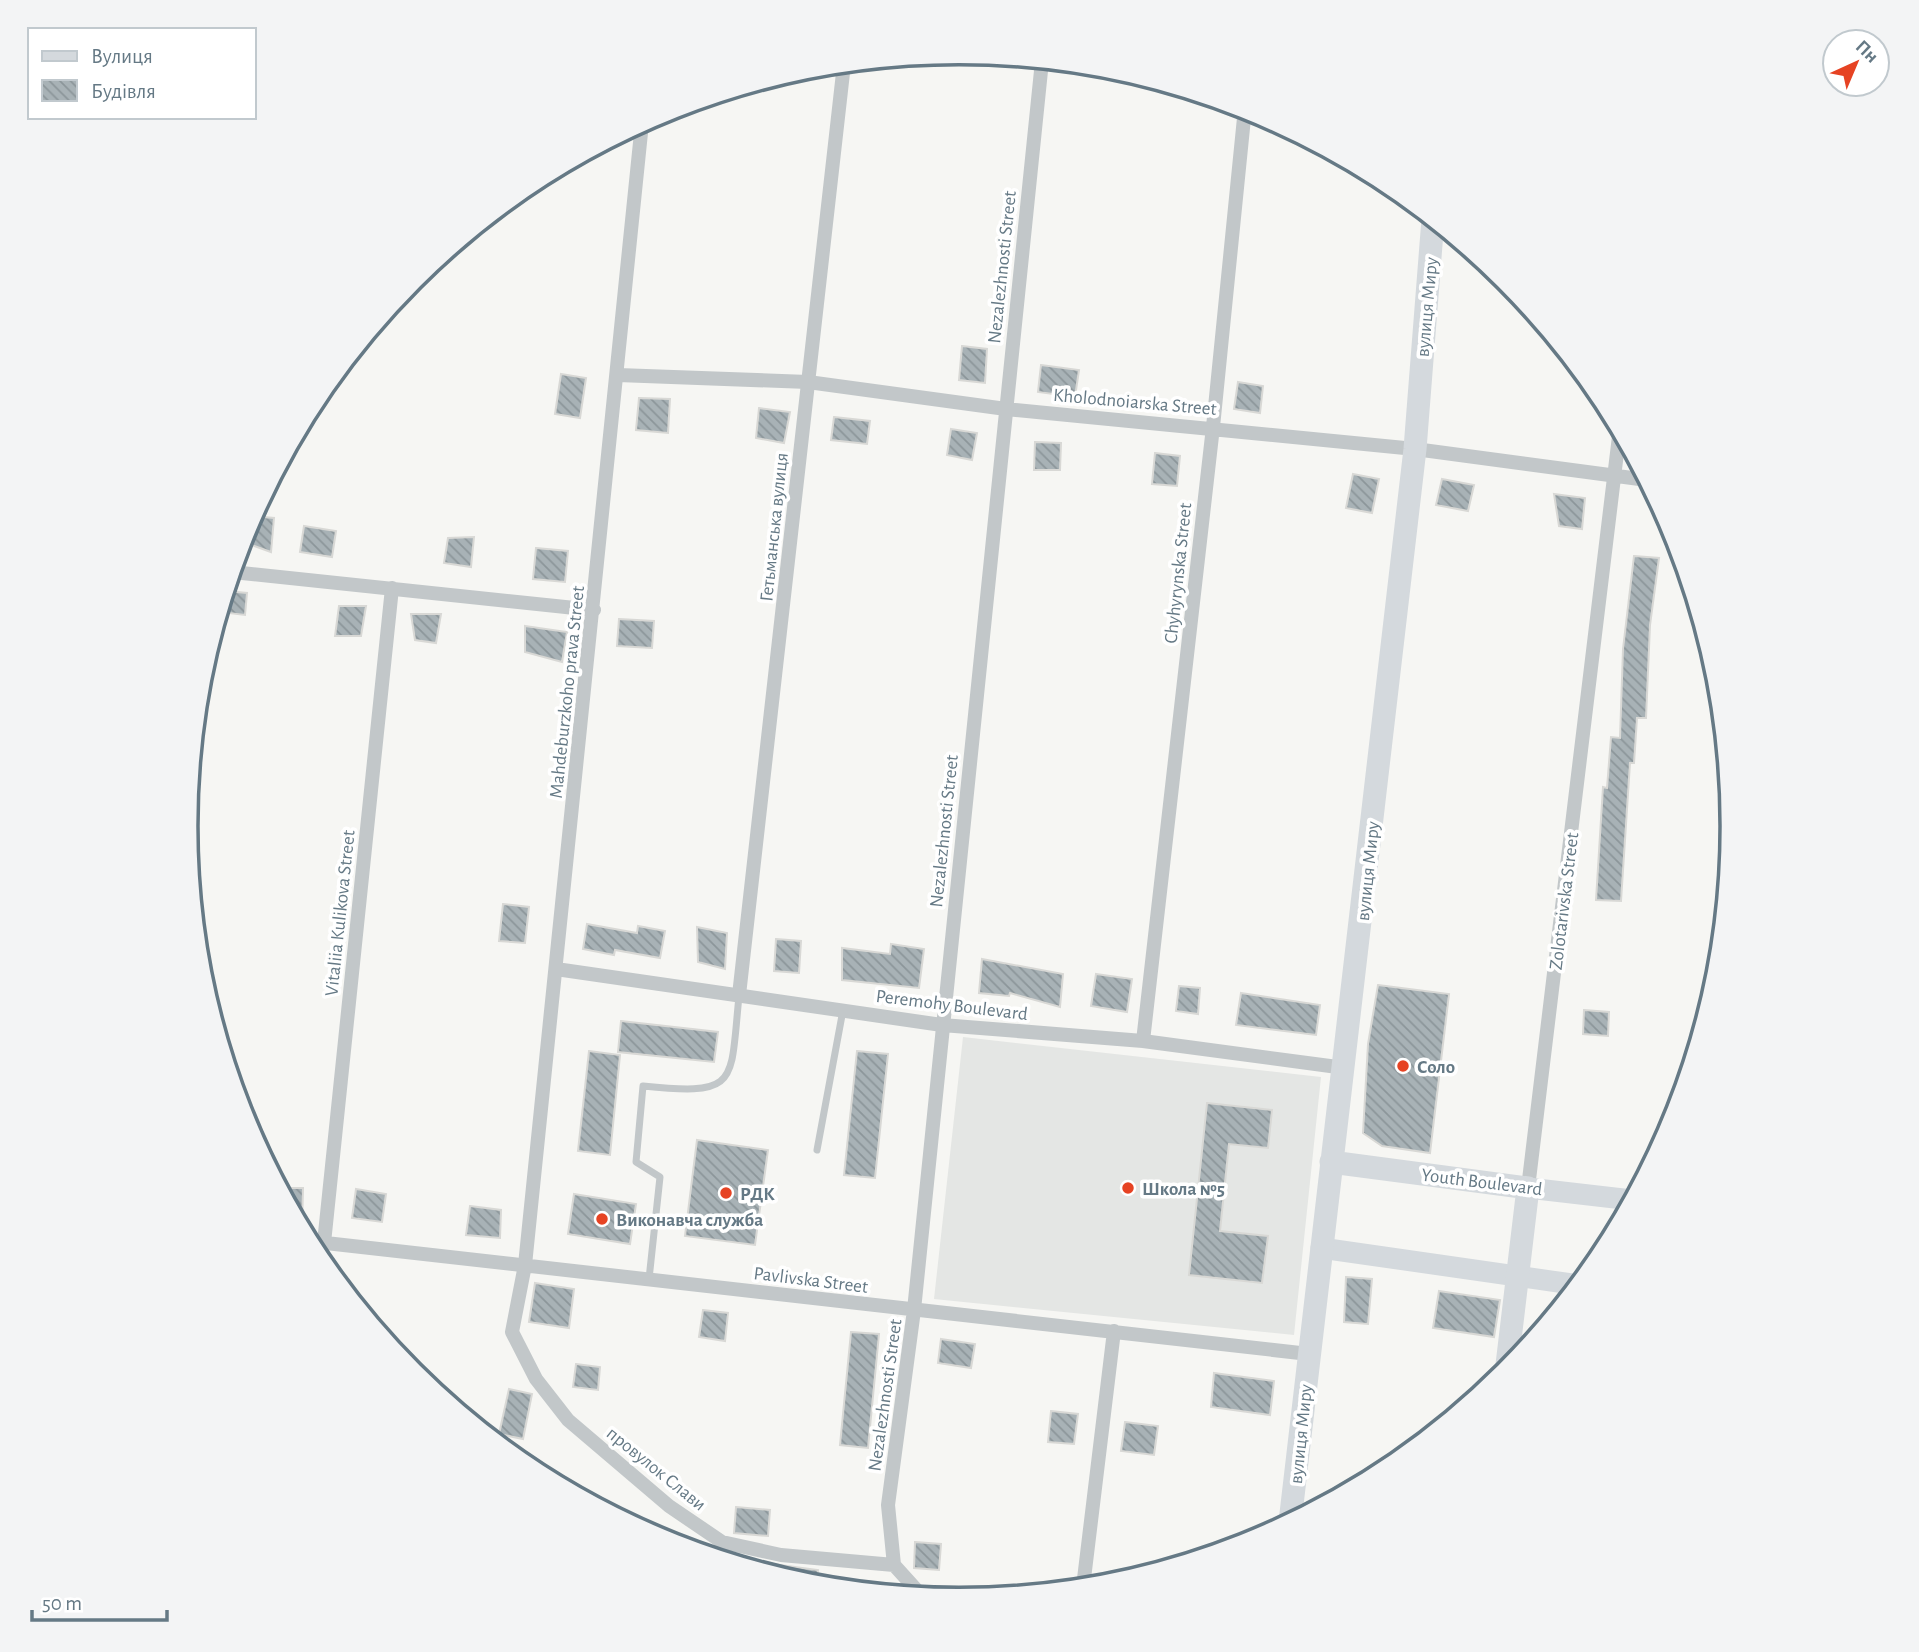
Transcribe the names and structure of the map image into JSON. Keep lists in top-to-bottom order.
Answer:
{
  "streets": {
    "main road": ["вулиця Миру", "Zolotarivska Street", "Youth Boulevard"],
    "street": [
      "Nezalezhnosti Street",
      "Kholodnoiarska Street",
      "Гетьманська вулиця",
      "Chyhyrynska Street",
      "Mahdeburzkoho prava Street",
      "Vitaliia Kulikova Street",
      "Peremohy Boulevard",
      "Pavlivska Street",
      "провулок Слави"
    ]
  },
  "crossings": [
    ["Nezalezhnosti Street", "Kholodnoiarska Street"],
    ["Nezalezhnosti Street", "Peremohy Boulevard"],
    ["Nezalezhnosti Street", "Pavlivska Street"],
    ["Nezalezhnosti Street", "провулок Слави"],
    ["вулиця Миру", "Kholodnoiarska Street"],
    ["вулиця Миру", "Peremohy Boulevard"],
    ["вулиця Миру", "Youth Boulevard"],
    ["вулиця Миру", "Pavlivska Street"],
    ["Kholodnoiarska Street", "Гетьманська вулиця"],
    ["Kholodnoiarska Street", "Chyhyrynska Street"],
    ["Kholodnoiarska Street", "Mahdeburzkoho prava Street"],
    ["Kholodnoiarska Street", "Zolotarivska Street"],
    ["Гетьманська вулиця", "Peremohy Boulevard"],
    ["Chyhyrynska Street", "Peremohy Boulevard"],
    ["Mahdeburzkoho prava Street", "Peremohy Boulevard"],
    ["Mahdeburzkoho prava Street", "Pavlivska Street"],
    ["Mahdeburzkoho prava Street", "провулок Слави"],
    ["Zolotarivska Street", "Youth Boulevard"],
    ["Vitaliia Kulikova Street", "Pavlivska Street"],
    ["Pavlivska Street", "провулок Слави"]
  ],
  "places": [
    "Соло",
    "Школа №5",
    "РДК",
    "Виконавча служба"
  ],
  "legend": ["Вулиця", "Будівля"],
  "scale_bar": "50 m",
  "north": "top right"
}
